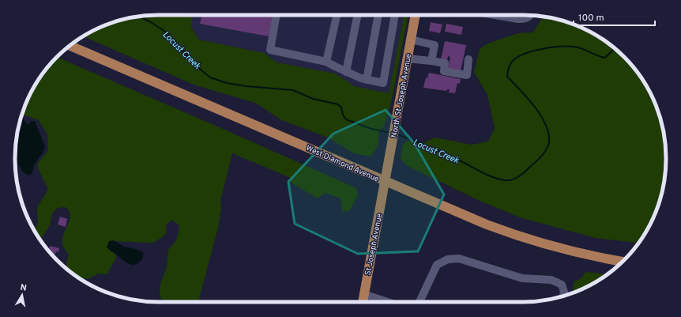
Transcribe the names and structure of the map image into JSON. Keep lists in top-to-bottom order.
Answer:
{
  "streets": {
    "main road": ["North St Joseph Avenue", "West Diamond Avenue", "St Joseph Avenue"]
  },
  "crossings": [
    ["North St Joseph Avenue", "West Diamond Avenue"],
    ["North St Joseph Avenue", "St Joseph Avenue"],
    ["West Diamond Avenue", "St Joseph Avenue"]
  ],
  "water": ["Locust Creek"],
  "scale_bar": "100 m",
  "north": "top"
}
